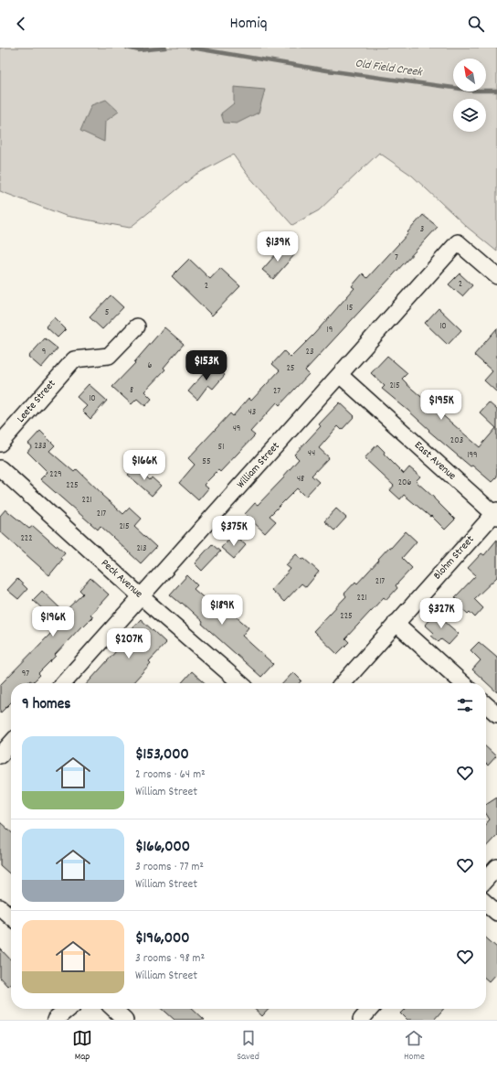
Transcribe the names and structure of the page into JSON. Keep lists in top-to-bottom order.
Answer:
{
  "streets": {
    "street": [
      "Leete Street",
      "East Avenue",
      "William Street",
      "Blohm Street",
      "Peck Avenue"
    ]
  },
  "crossings": [
    ["East Avenue", "William Street"],
    ["East Avenue", "Blohm Street"],
    ["William Street", "Peck Avenue"]
  ],
  "water": ["Old Field Creek"],
  "house_numbers": [
    "3",
    "7",
    "2",
    "2",
    "15",
    "5",
    "10",
    "19",
    "9",
    "23",
    "6",
    "25",
    "215",
    "8",
    "27",
    "10",
    "43",
    "49",
    "203",
    "233",
    "51",
    "44",
    "199",
    "55",
    "229",
    "48",
    "206",
    "225",
    "221",
    "217",
    "215",
    "222",
    "213",
    "217",
    "221",
    "225",
    "97"
  ],
  "north": "top left",
  "page": {
    "header": "Homiq",
    "price": [
      "$139K",
      "$153K",
      "$195K",
      "$166K",
      "$375K",
      "$189K",
      "$327K",
      "$196K",
      "$207K"
    ],
    "heading": "9 homes",
    "list": [
      {
        "name": "$153,000",
        "note": "2 rooms · 64 m² · William Street"
      },
      {
        "name": "$166,000",
        "note": "3 rooms · 77 m² · William Street"
      },
      {
        "name": "$196,000",
        "note": "3 rooms · 98 m² · William Street"
      }
    ],
    "tabs": ["Map", "Saved", "Home"]
  }
}
